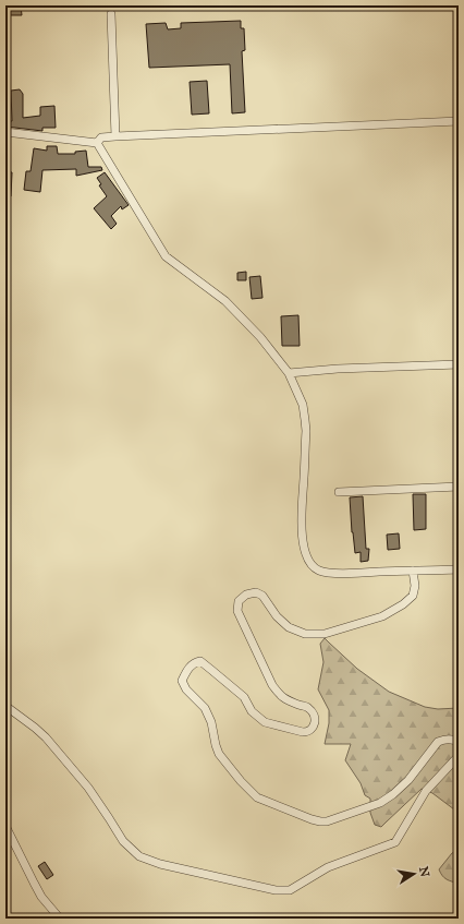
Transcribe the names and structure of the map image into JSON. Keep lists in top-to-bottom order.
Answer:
{
  "north": "right"
}
